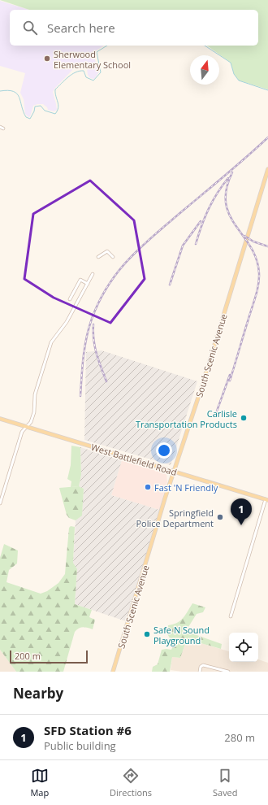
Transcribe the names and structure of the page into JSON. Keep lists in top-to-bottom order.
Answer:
{
  "streets": {
    "main road": ["South Scenic Avenue", "West Battlefield Road"]
  },
  "crossings": [
    ["South Scenic Avenue", "West Battlefield Road"]
  ],
  "places": [
    "Sherwood Elementary School",
    "Carlisle Transportation Products",
    "Fast 'N Friendly",
    "Springfield Police Department",
    "Safe N Sound Playground"
  ],
  "scale_bar": "200 m",
  "north": "top",
  "page": {
    "search": "Search here",
    "pins": "1",
    "scale": "200 m",
    "heading": "Nearby",
    "list": [
      {
        "mark": "1",
        "name": "SFD Station #6",
        "note": "Public building",
        "value": "280 m"
      }
    ],
    "nav": ["Map", "Directions", "Saved"]
  }
}
